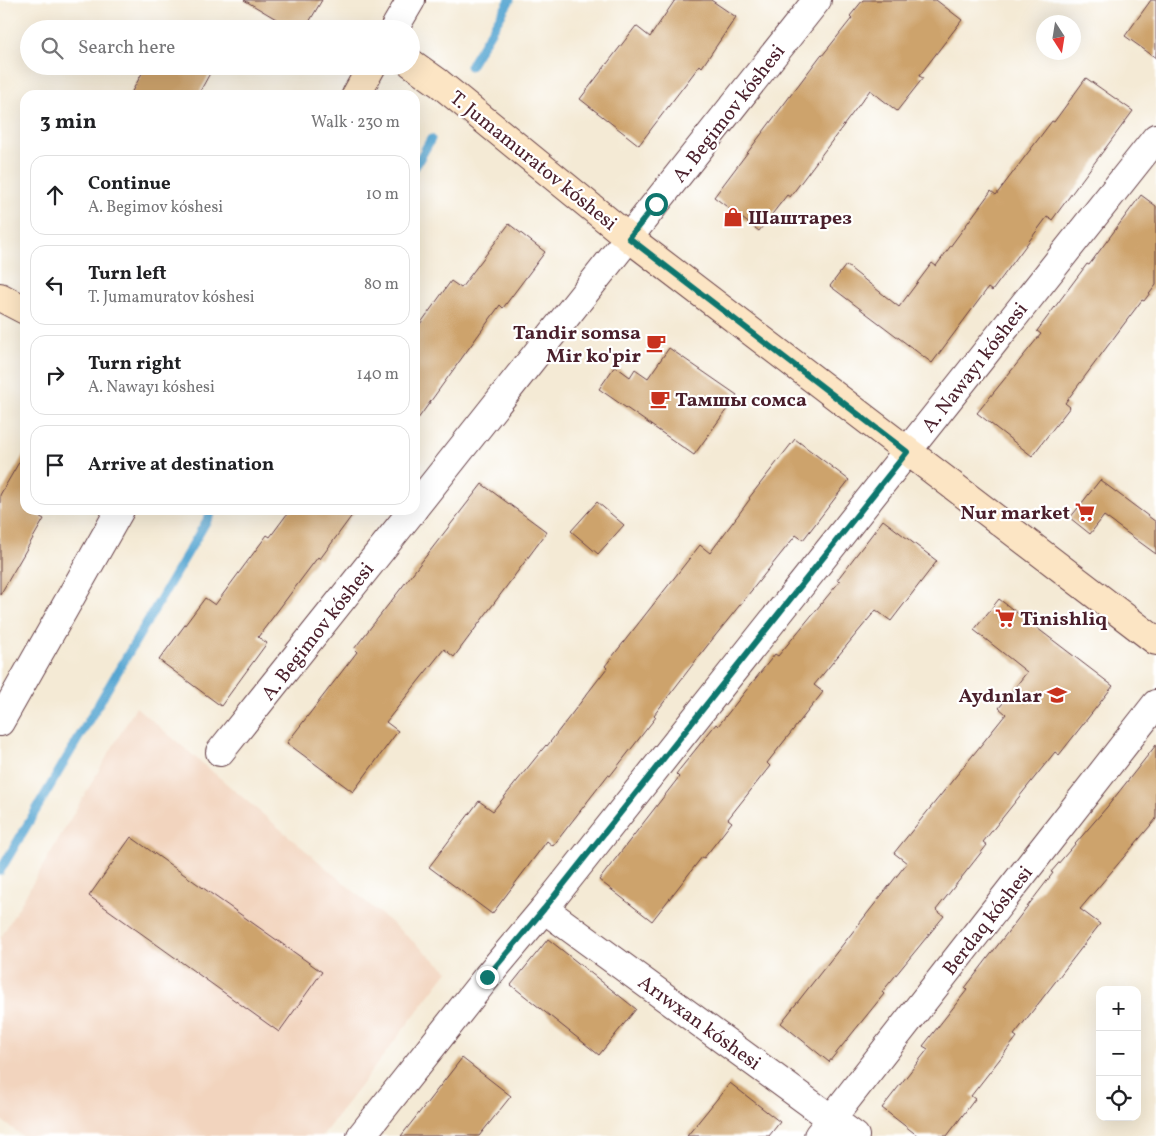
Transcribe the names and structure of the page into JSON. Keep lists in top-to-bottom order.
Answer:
{
  "streets": {
    "main road": ["T. Jumamuratov kóshesi"],
    "street": [
      "A. Begimov kóshesi",
      "A. Nawayı kóshesi",
      "Berdaq kóshesi",
      "Arıwxan kóshesi"
    ]
  },
  "crossings": [
    ["A. Begimov kóshesi", "T. Jumamuratov kóshesi"],
    ["T. Jumamuratov kóshesi", "A. Nawayı kóshesi"],
    ["A. Nawayı kóshesi", "Arıwxan kóshesi"],
    ["Berdaq kóshesi", "Arıwxan kóshesi"]
  ],
  "places": {
    "shop": ["Шаштарез"],
    "cafe": ["Tandir somsa Mir ko'pir", "Тамшы сомса"],
    "supermarket": ["Nur market", "Tinishliq"],
    "school or university": ["Aydınlar"]
  },
  "north": "bottom",
  "page": {
    "search": "Search here",
    "heading": ["3 min", "Walk · 230 m"],
    "list": [
      ["Continue", "A. Begimov kóshesi", "10 m"],
      ["Turn left", "T. Jumamuratov kóshesi", "80 m"],
      ["Turn right", "A. Nawayı kóshesi", "140 m"],
      "Arrive at destination"
    ],
    "map_buttons": ["+", "−"]
  }
}
